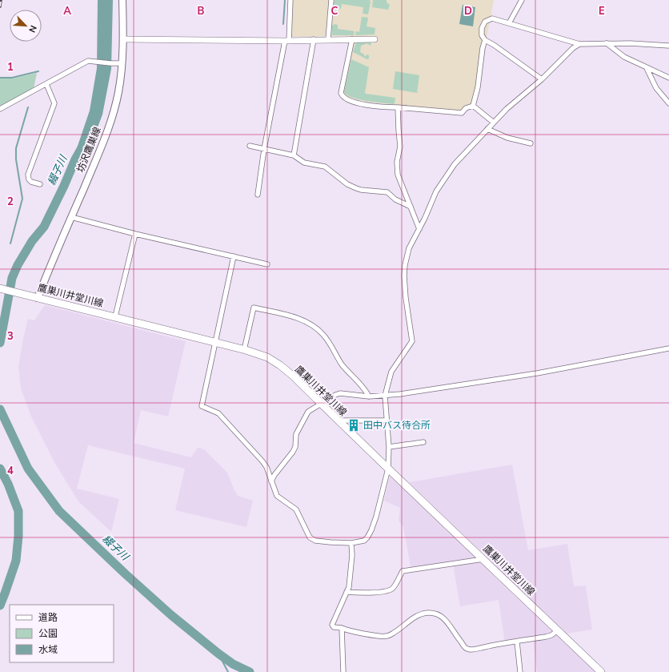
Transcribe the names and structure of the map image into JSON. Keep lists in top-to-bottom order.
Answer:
{
  "streets": {
    "main road": ["坊沢鷹巣線", "鷹巣川井堂川線"]
  },
  "crossings": [
    ["坊沢鷹巣線", "鷹巣川井堂川線"]
  ],
  "water": ["綴子川"],
  "places": {
    "building": ["田中バス待合所"]
  },
  "legend": ["道路", "公園", "水域"],
  "north": "bottom right",
  "grid": {
    "columns": [
      "A",
      "B",
      "C",
      "D",
      "E"
    ],
    "rows": [
      "1",
      "2",
      "3",
      "4"
    ]
  }
}
